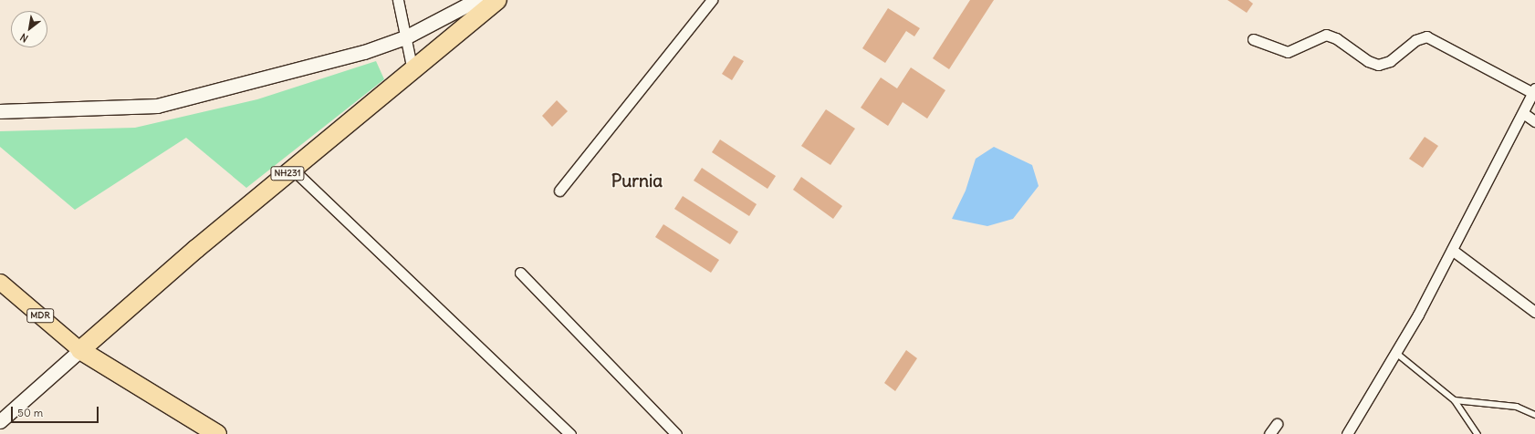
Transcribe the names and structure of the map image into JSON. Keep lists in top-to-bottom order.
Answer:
{
  "streets": {
    "highway": ["NH231"],
    "main road": ["MDR"]
  },
  "crossings": [
    ["NH231", "MDR"]
  ],
  "districts": ["Purnia"],
  "scale_bar": "50 m",
  "north": "bottom left"
}
